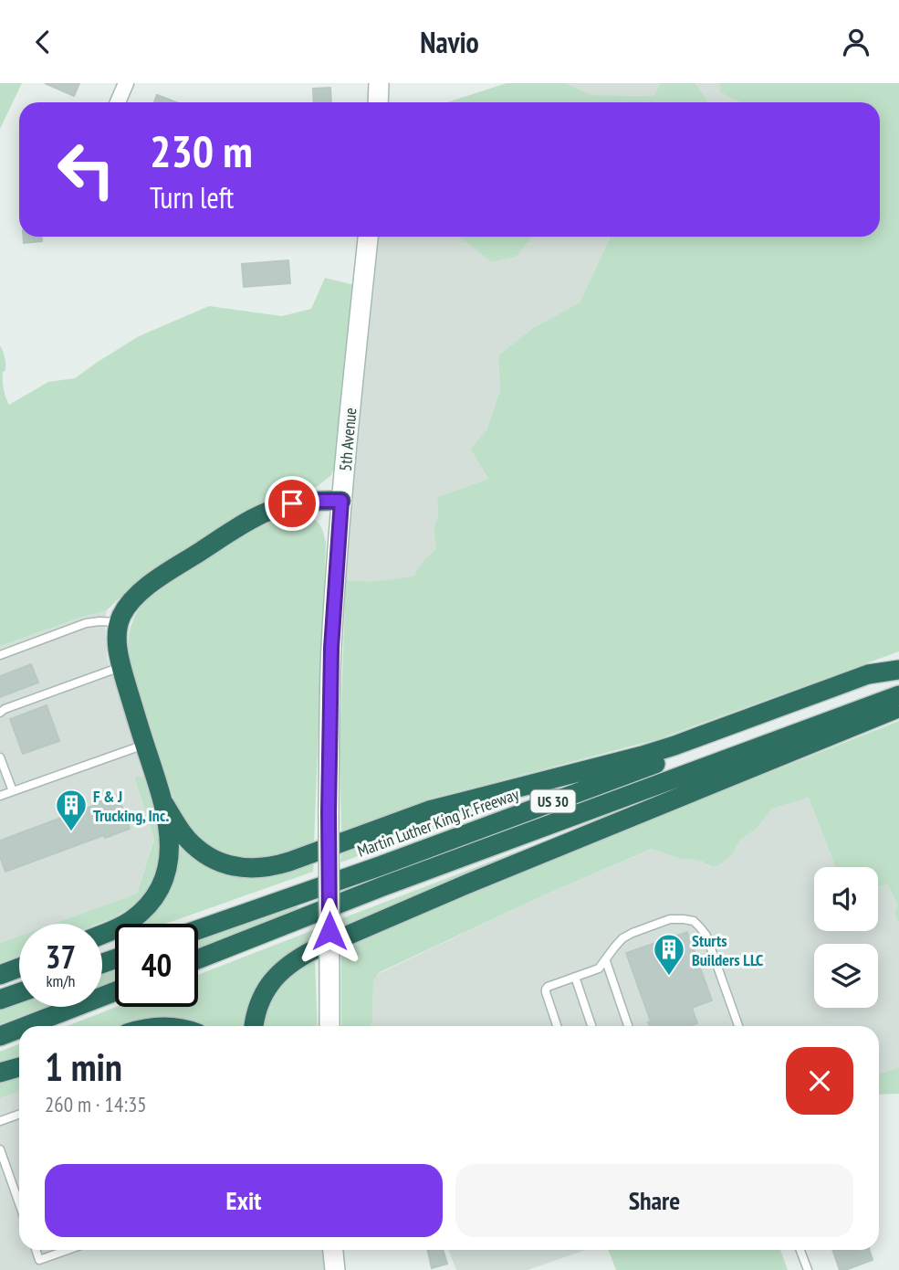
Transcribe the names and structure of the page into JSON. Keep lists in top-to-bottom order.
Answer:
{
  "streets": {
    "highway": ["US 30", "Martin Luther King Jr. Freeway"],
    "street": ["5th Avenue"]
  },
  "places": {
    "building": ["F & J Trucking, Inc.", "Sturts Builders LLC"]
  },
  "page": {
    "header": "Navio",
    "turn": ["230 m", "Turn left"],
    "speed": "37 km/h",
    "limit": "40",
    "heading": ["1 min", "260 m · 14:35"],
    "buttons": ["Exit", "Share"]
  }
}
